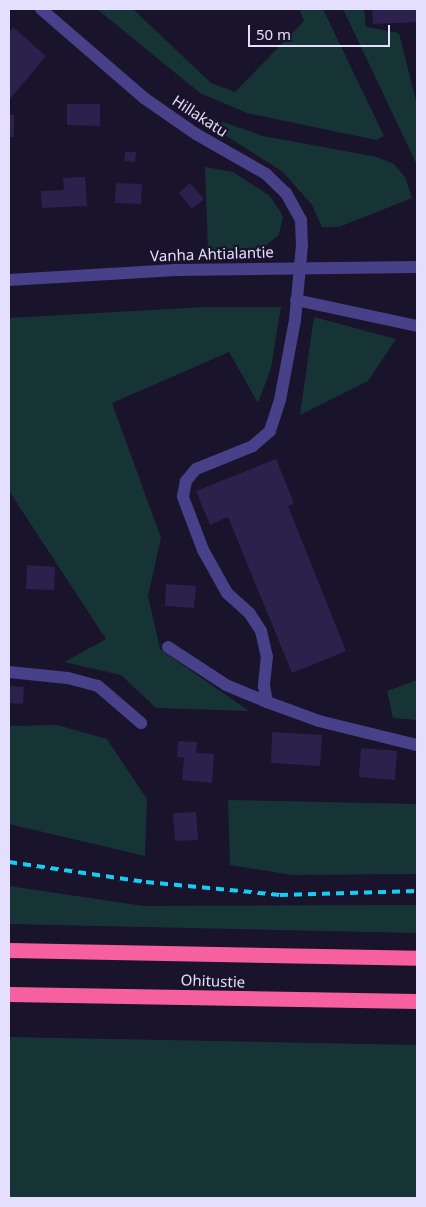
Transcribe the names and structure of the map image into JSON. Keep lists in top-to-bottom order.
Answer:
{
  "streets": {
    "highway": ["Ohitustie"],
    "street": ["Hillakatu", "Vanha Ahtialantie"]
  },
  "crossings": [
    ["Hillakatu", "Vanha Ahtialantie"]
  ],
  "scale_bar": "50 m"
}
